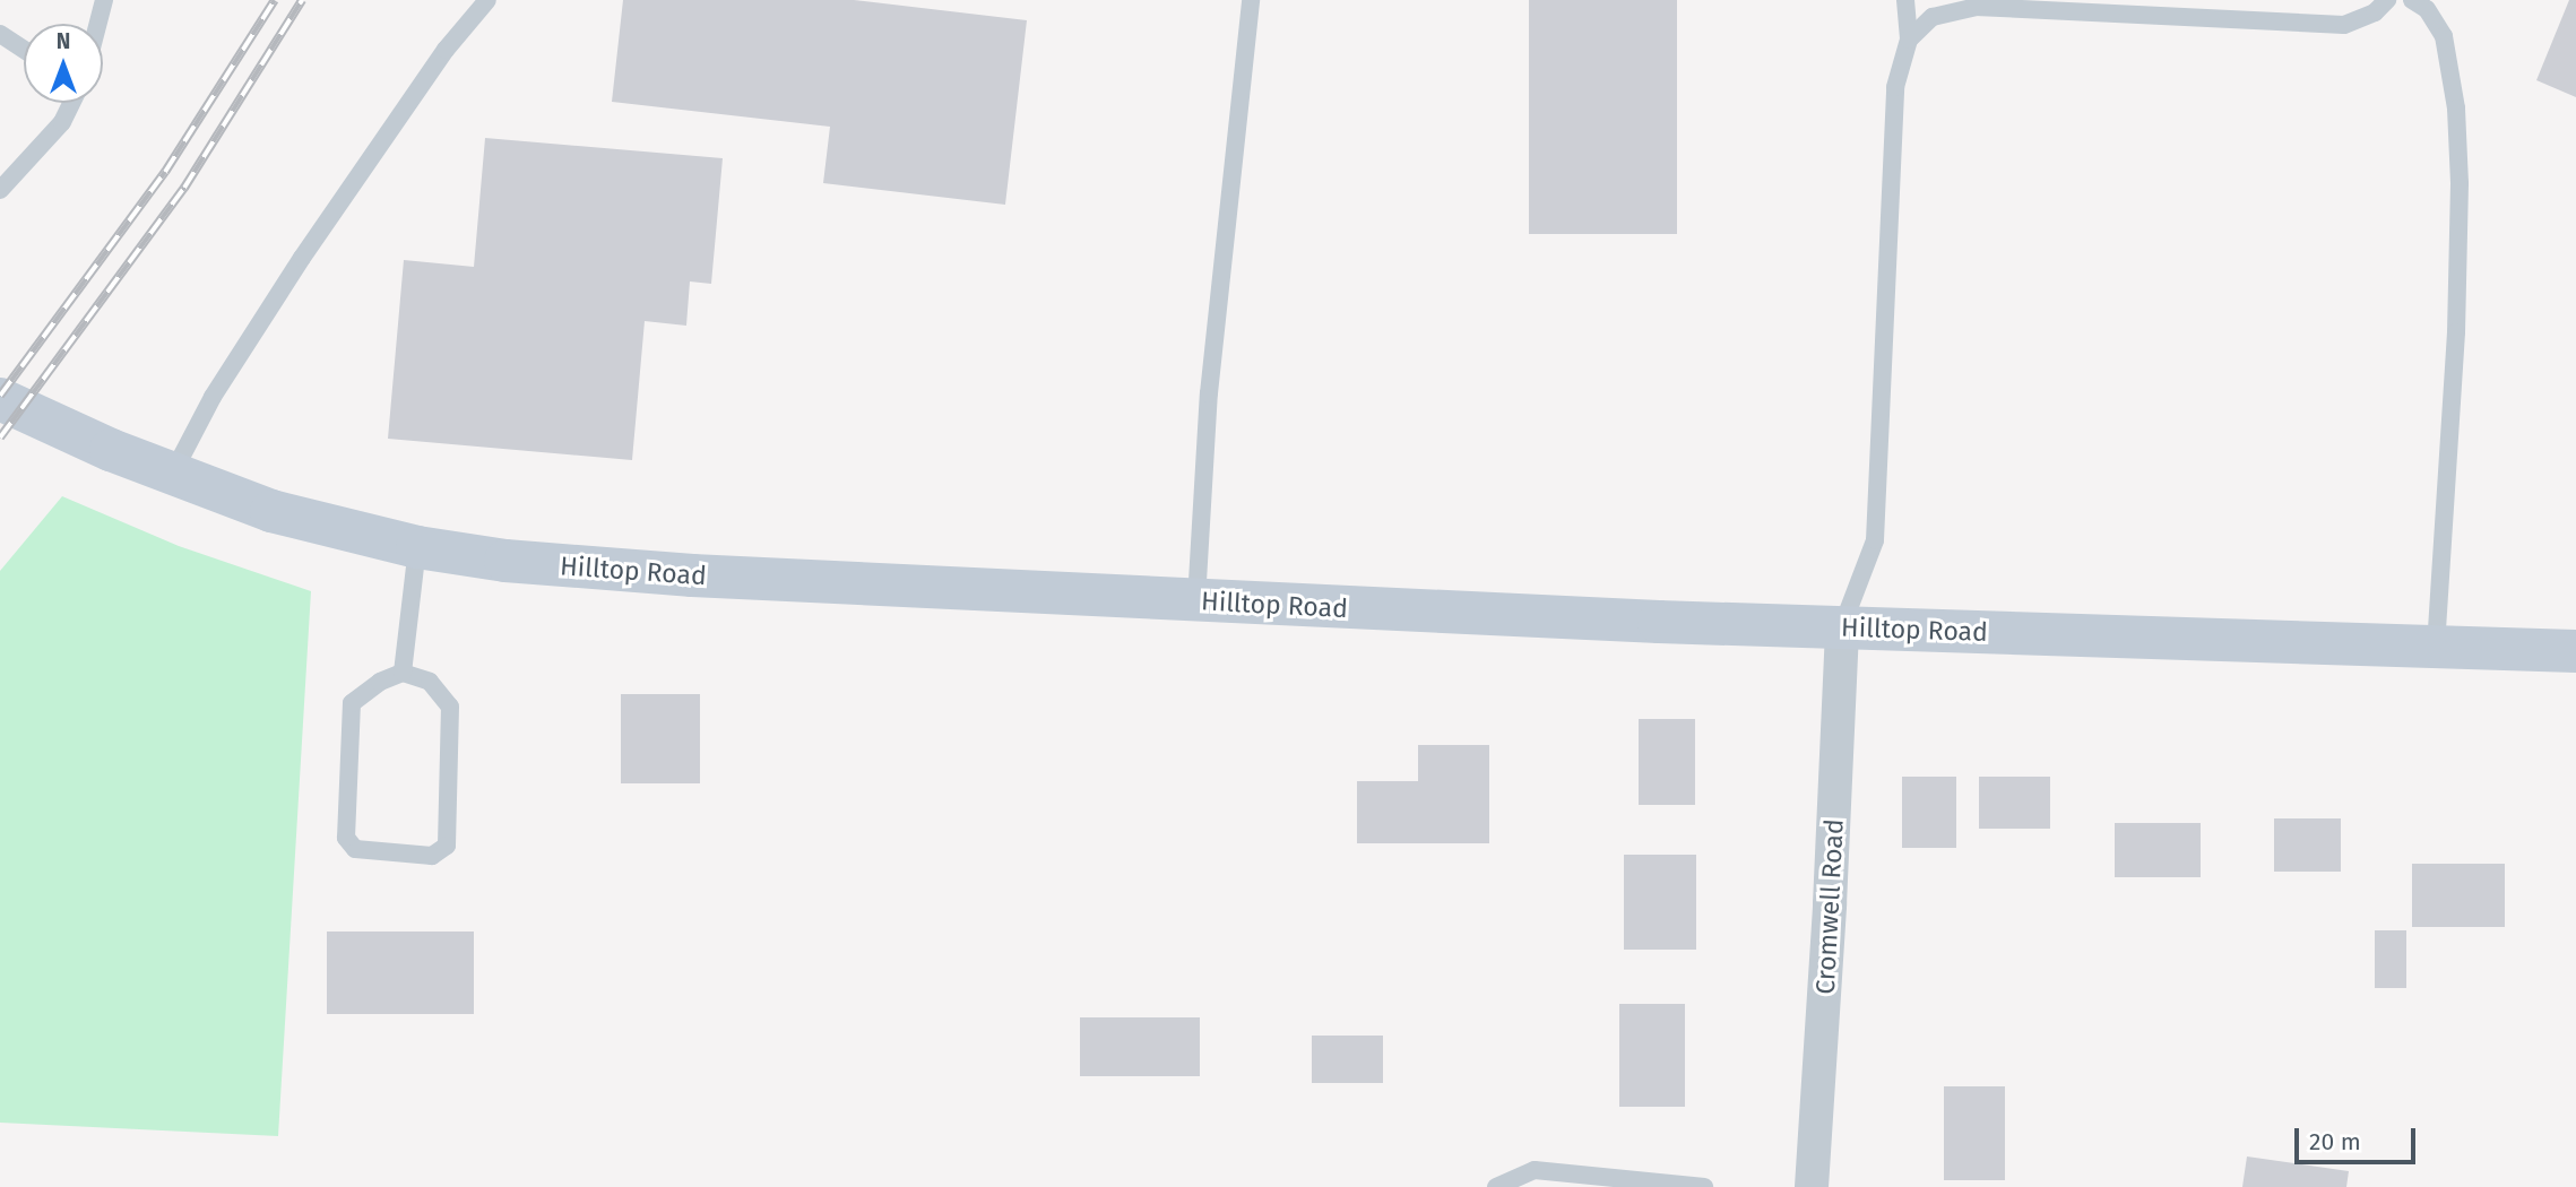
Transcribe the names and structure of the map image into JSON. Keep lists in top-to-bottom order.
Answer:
{
  "streets": {
    "main road": ["Hilltop Road"],
    "street": ["Cromwell Road"]
  },
  "crossings": [
    ["Hilltop Road", "Cromwell Road"]
  ],
  "scale_bar": "20 m",
  "north": "top"
}
